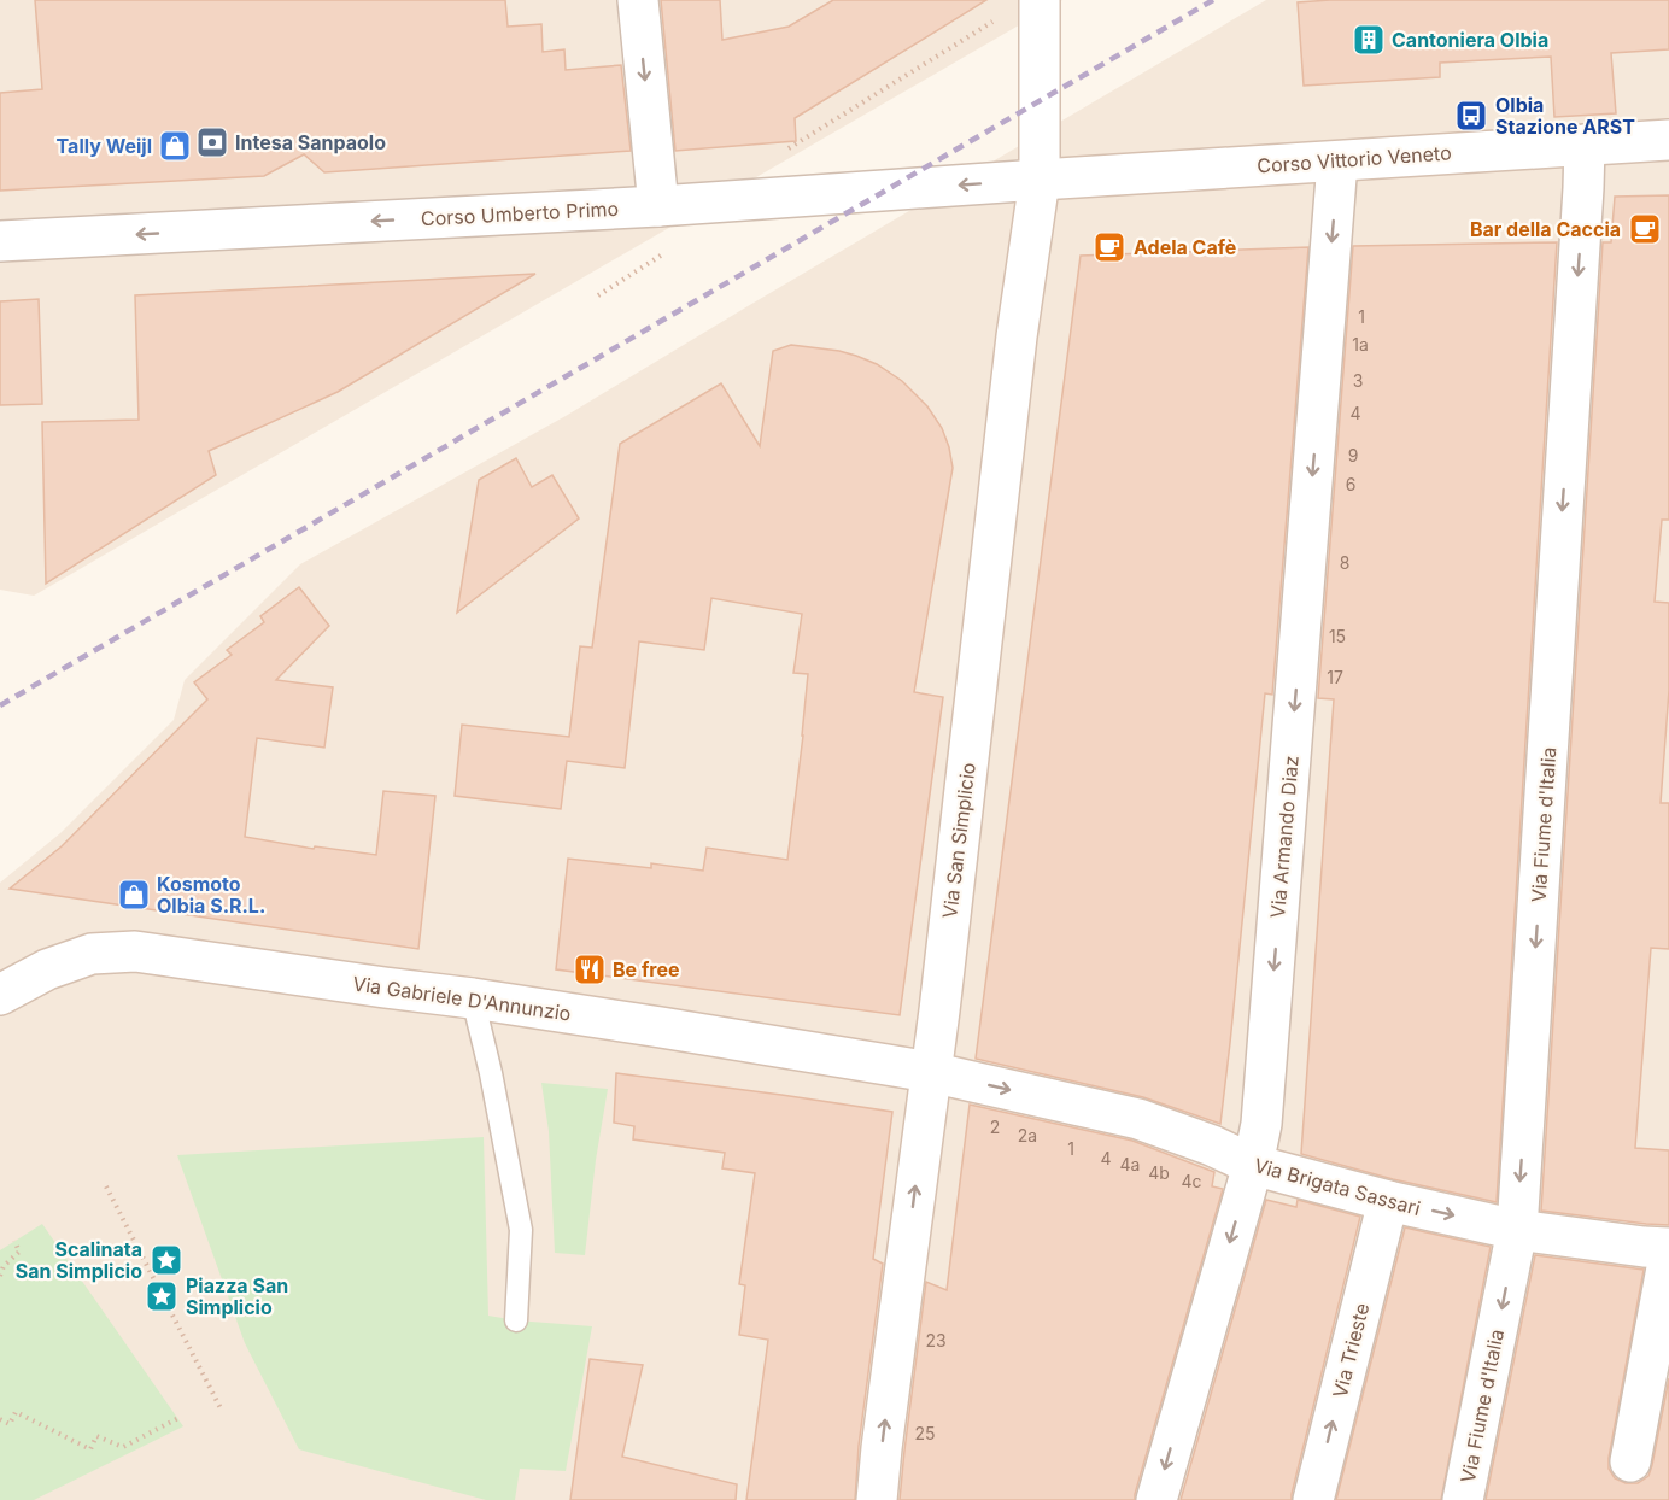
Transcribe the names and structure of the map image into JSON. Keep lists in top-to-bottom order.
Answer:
{
  "streets": {
    "street": [
      "Corso Vittorio Veneto",
      "Corso Umberto Primo",
      "Via Fiume d'Italia",
      "Via Armando Diaz",
      "Via San Simplicio",
      "Via Gabriele D'Annunzio",
      "Via Brigata Sassari",
      "Via Trieste"
    ]
  },
  "crossings": [
    ["Corso Vittorio Veneto", "Corso Umberto Primo"],
    ["Corso Vittorio Veneto", "Via Fiume d'Italia"],
    ["Corso Vittorio Veneto", "Via Armando Diaz"],
    ["Corso Vittorio Veneto", "Via San Simplicio"],
    ["Corso Umberto Primo", "Via San Simplicio"],
    ["Via Fiume d'Italia", "Via Brigata Sassari"],
    ["Via Armando Diaz", "Via Brigata Sassari"],
    ["Via San Simplicio", "Via Gabriele D'Annunzio"],
    ["Via San Simplicio", "Via Brigata Sassari"],
    ["Via Gabriele D'Annunzio", "Via Brigata Sassari"],
    ["Via Brigata Sassari", "Via Trieste"]
  ],
  "one_way": [
    "Corso Umberto Primo",
    "Via Fiume d'Italia",
    "Via Armando Diaz",
    "Via Brigata Sassari"
  ],
  "places": {
    "building": ["Cantoniera Olbia"],
    "bus stop": ["Olbia Stazione ARST"],
    "bank": ["Intesa Sanpaolo"],
    "shop": ["Tally Weijl", "Kosmoto Olbia S.R.L."],
    "cafe": ["Bar della Caccia", "Adela Cafè"],
    "restaurant": ["Be free"],
    "place": ["Scalinata San Simplicio", "Piazza San Simplicio"]
  },
  "house_numbers": [
    "1",
    "1a",
    "3",
    "4",
    "9",
    "6",
    "8",
    "15",
    "17",
    "2",
    "2a",
    "1",
    "4",
    "4a",
    "4b",
    "4c",
    "23",
    "25"
  ]
}
